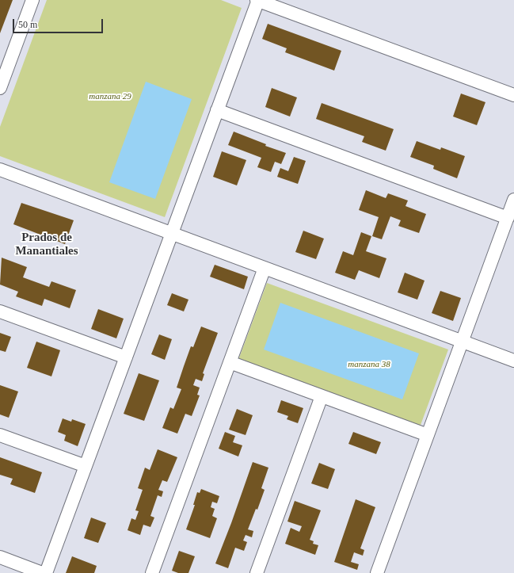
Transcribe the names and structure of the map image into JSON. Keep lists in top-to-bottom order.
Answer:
{
  "districts": ["Prados de Manantiales"],
  "parks": ["manzana 29", "manzana 38"],
  "scale_bar": "50 m"
}
